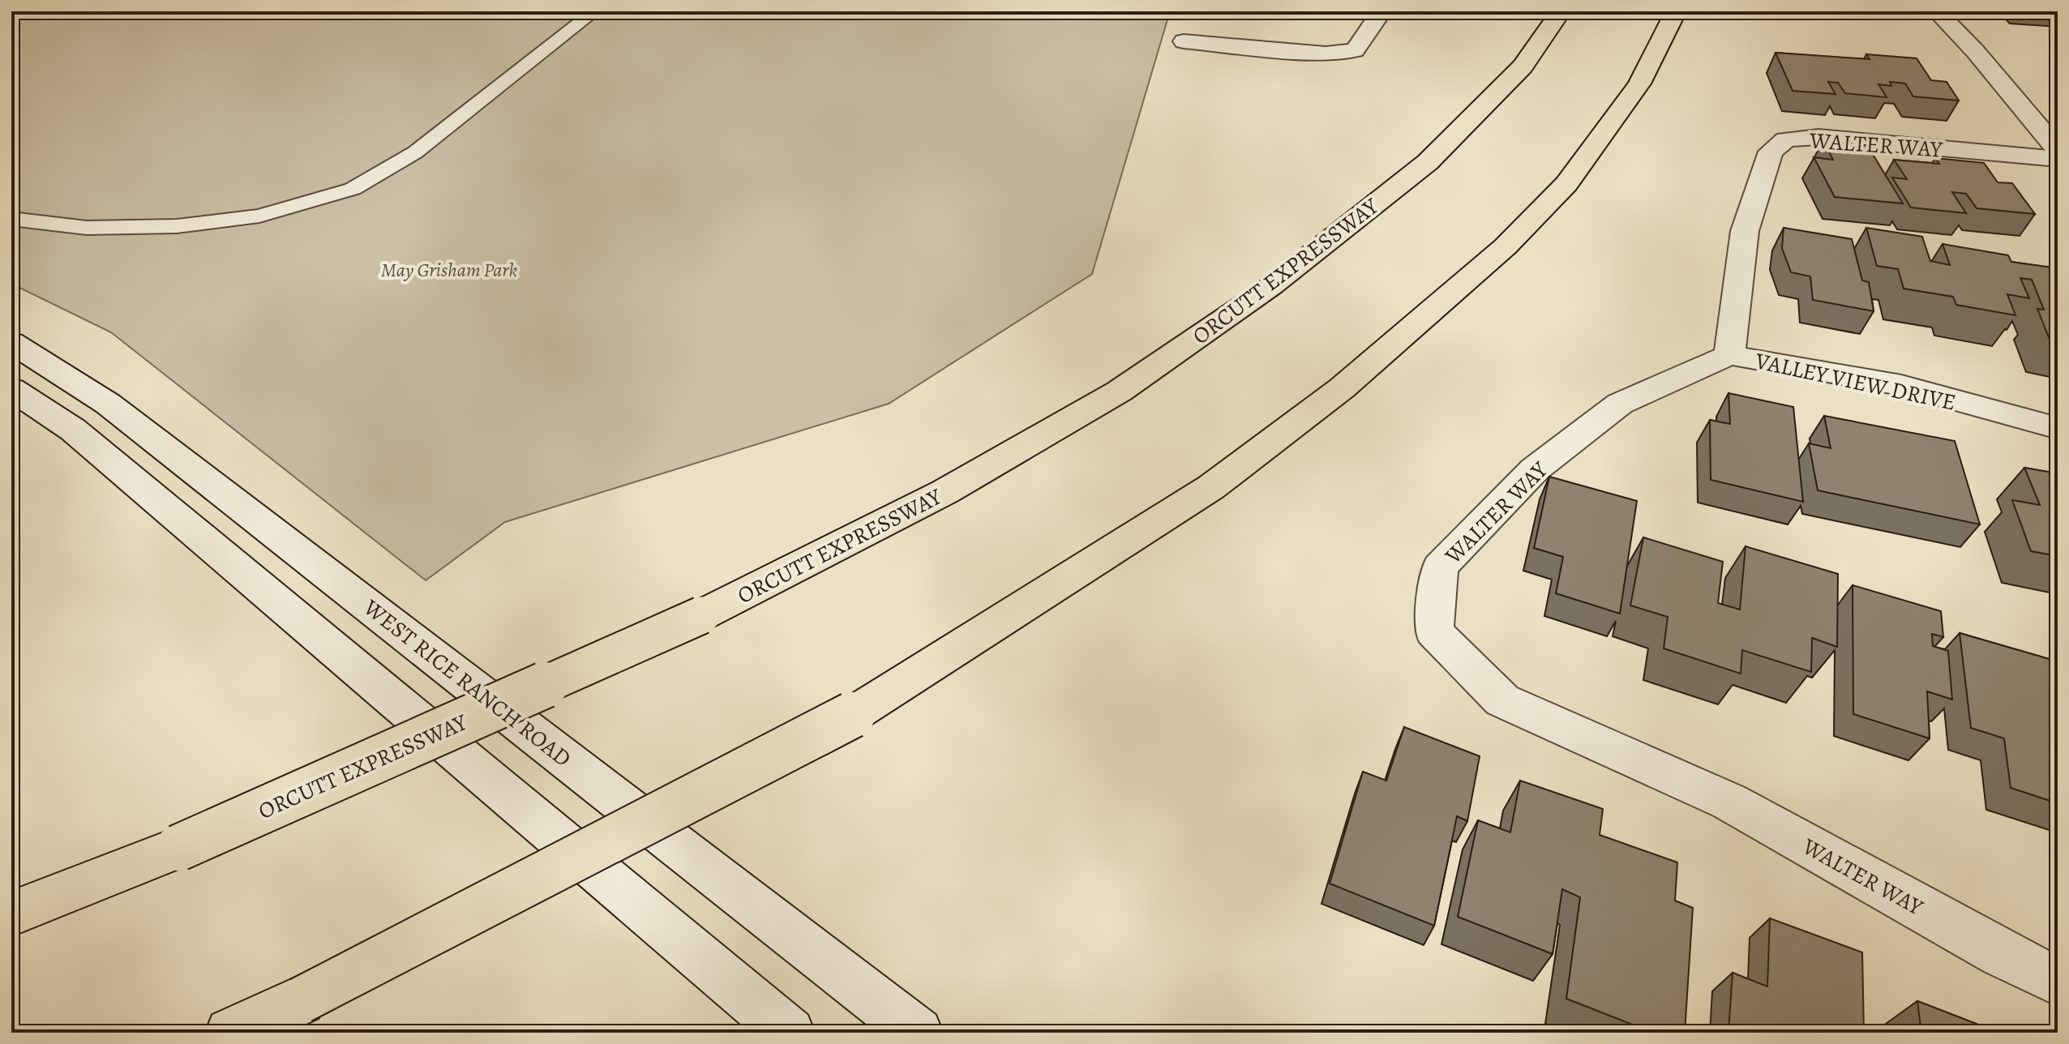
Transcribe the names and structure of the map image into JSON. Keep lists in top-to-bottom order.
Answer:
{
  "streets": {
    "highway": ["ORCUTT EXPRESSWAY"],
    "street": ["WALTER WAY", "VALLEY VIEW DRIVE", "WEST RICE RANCH ROAD"]
  },
  "crossings": [
    ["WALTER WAY", "VALLEY VIEW DRIVE"]
  ],
  "parks": ["May Grisham Park"]
}
